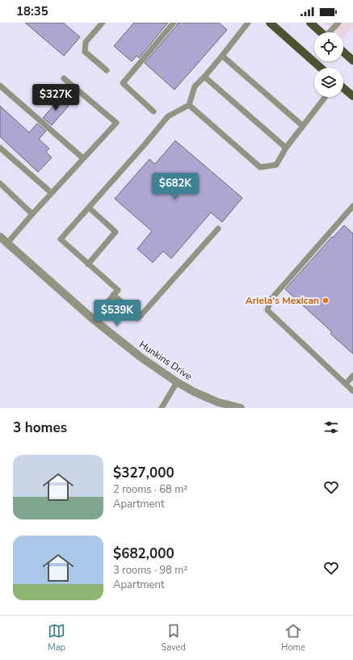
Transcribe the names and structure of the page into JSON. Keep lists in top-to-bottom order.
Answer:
{
  "streets": {
    "street": ["Hunkins Drive"]
  },
  "places": ["Ariela's Mexican"],
  "page": {
    "status": "18:35",
    "price": ["$327K", "$682K", "$539K"],
    "heading": "3 homes",
    "list": [
      {
        "name": "$327,000",
        "note": "2 rooms · 68 m² · Apartment"
      },
      {
        "name": "$682,000",
        "note": "3 rooms · 98 m² · Apartment"
      }
    ],
    "tabs": ["Map", "Saved", "Home"]
  }
}
